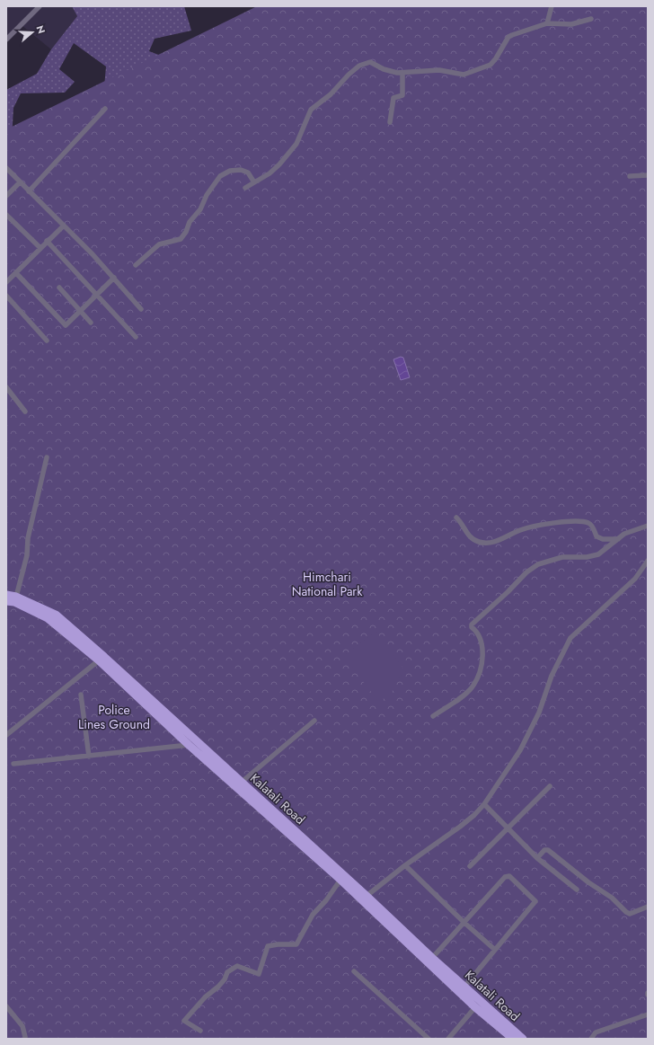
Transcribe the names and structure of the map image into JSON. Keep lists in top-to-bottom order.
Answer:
{
  "streets": {
    "highway": ["Kalatali Road"]
  },
  "parks": ["Himchari National Park", "Police Lines Ground"],
  "north": "right"
}
